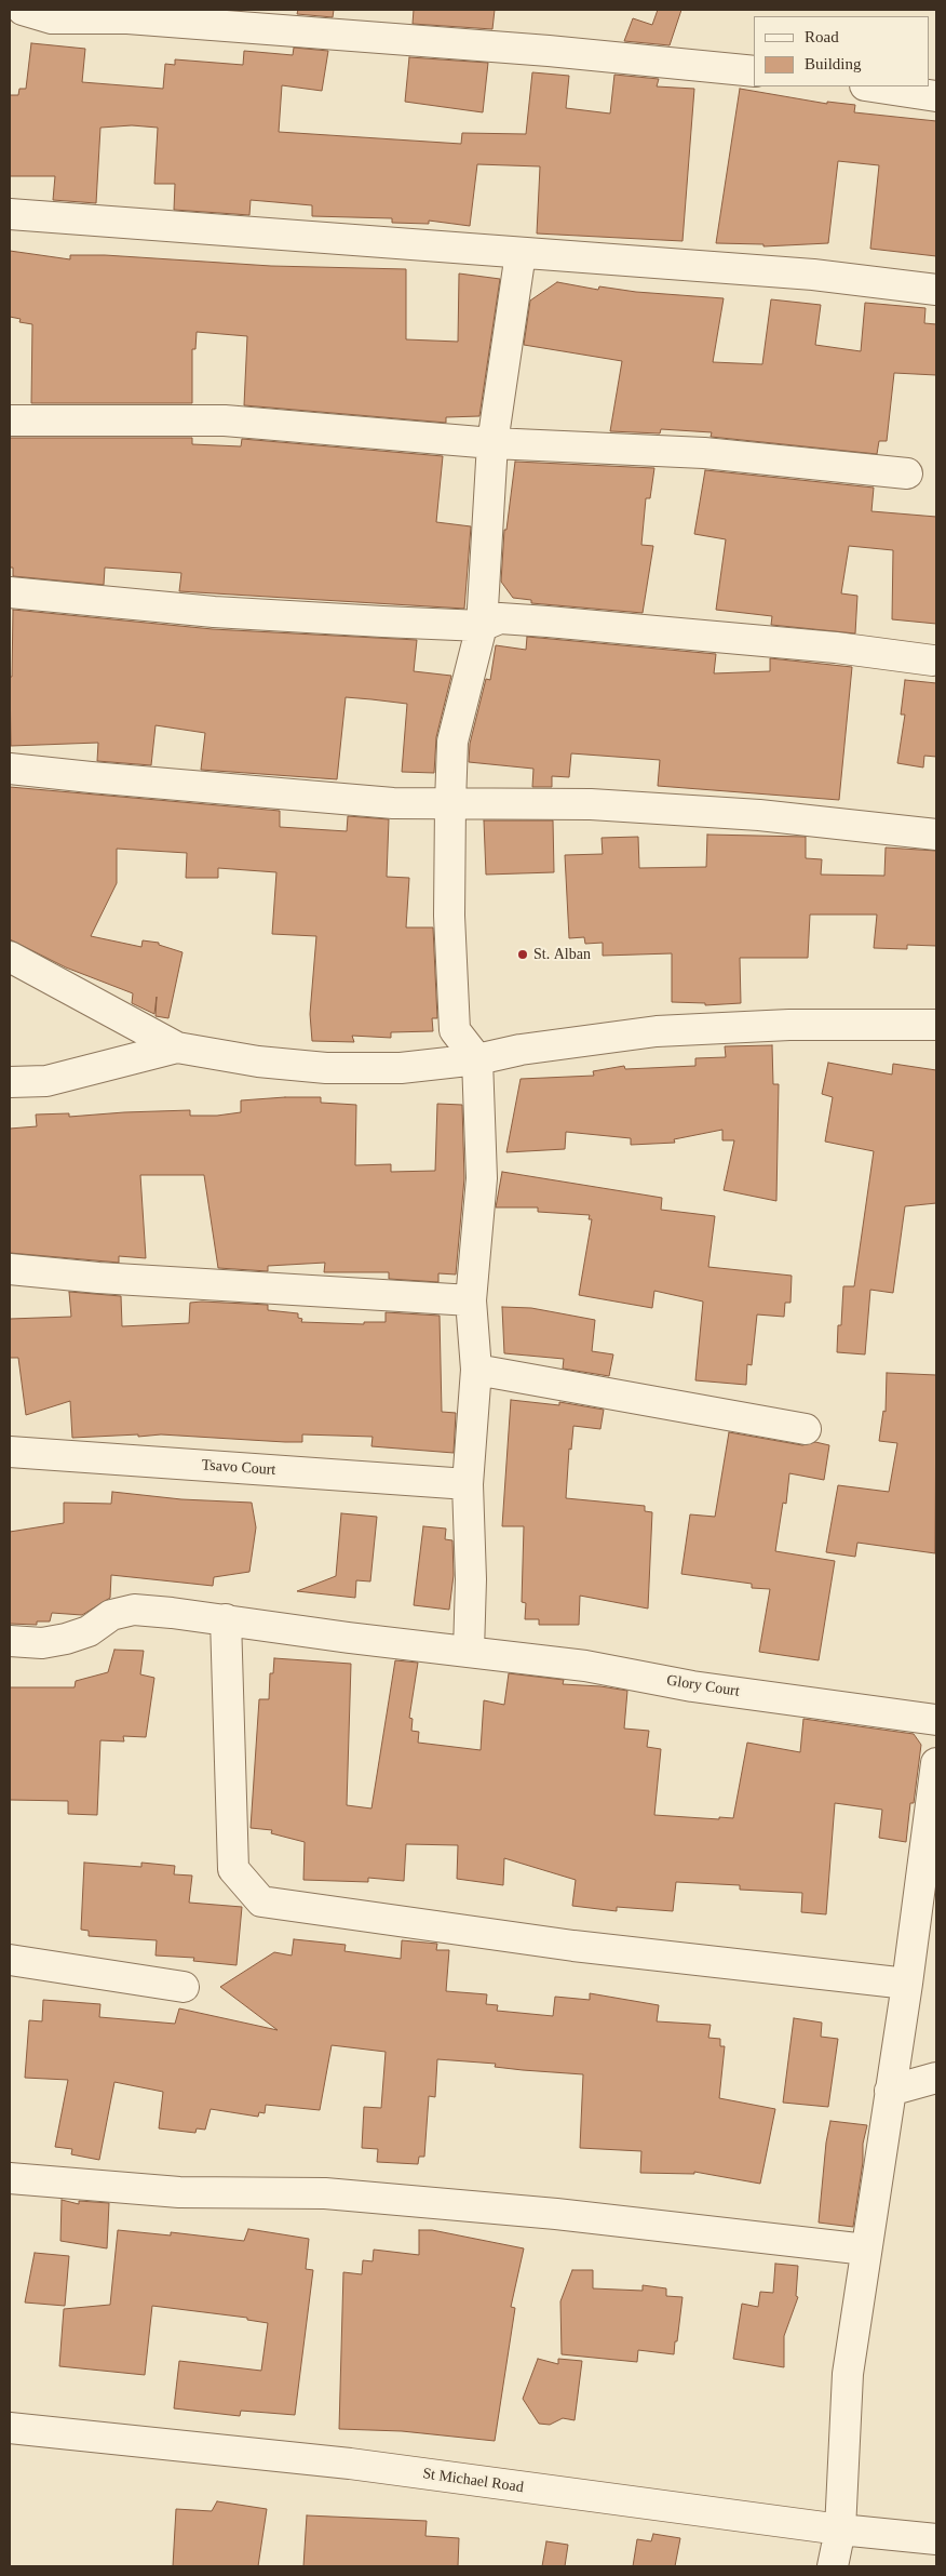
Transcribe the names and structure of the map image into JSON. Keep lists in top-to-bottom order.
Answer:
{
  "streets": {
    "street": ["Tsavo Court", "Glory Court", "St Michael Road"]
  },
  "places": ["St. Alban"],
  "legend": ["Road", "Building"]
}
